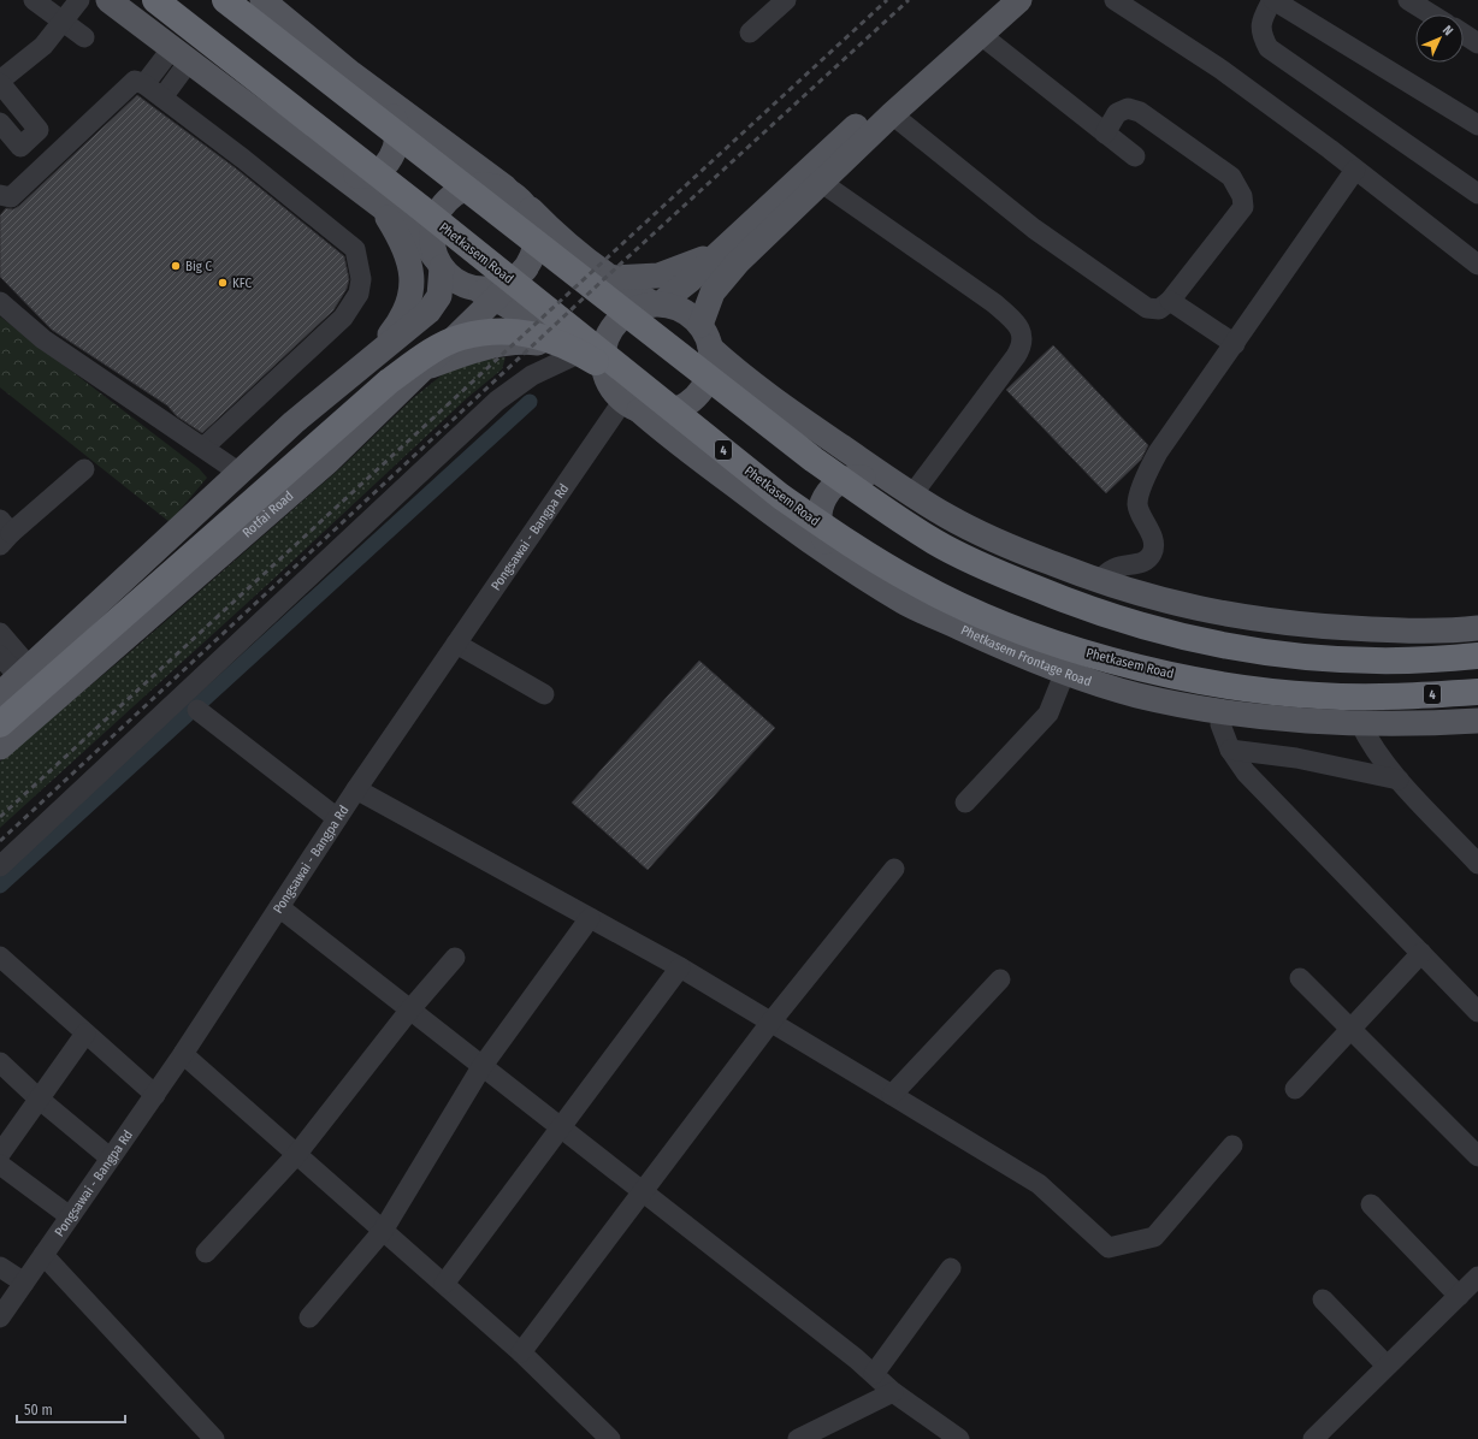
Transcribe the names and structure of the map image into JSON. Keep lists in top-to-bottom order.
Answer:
{
  "streets": {
    "highway": ["Phetkasem Road", "4"],
    "main road": ["Rotfai Road", "Phetkasem Frontage Road"],
    "street": ["Pongsawai - Bangpa Rd"]
  },
  "crossings": [
    ["Phetkasem Road", "Rotfai Road"],
    ["Phetkasem Road", "Pongsawai - Bangpa Rd"],
    ["Phetkasem Road", "Phetkasem Frontage Road"],
    ["Pongsawai - Bangpa Rd", "Phetkasem Frontage Road"]
  ],
  "places": ["Big C", "KFC"],
  "scale_bar": "50 m",
  "north": "top right"
}
